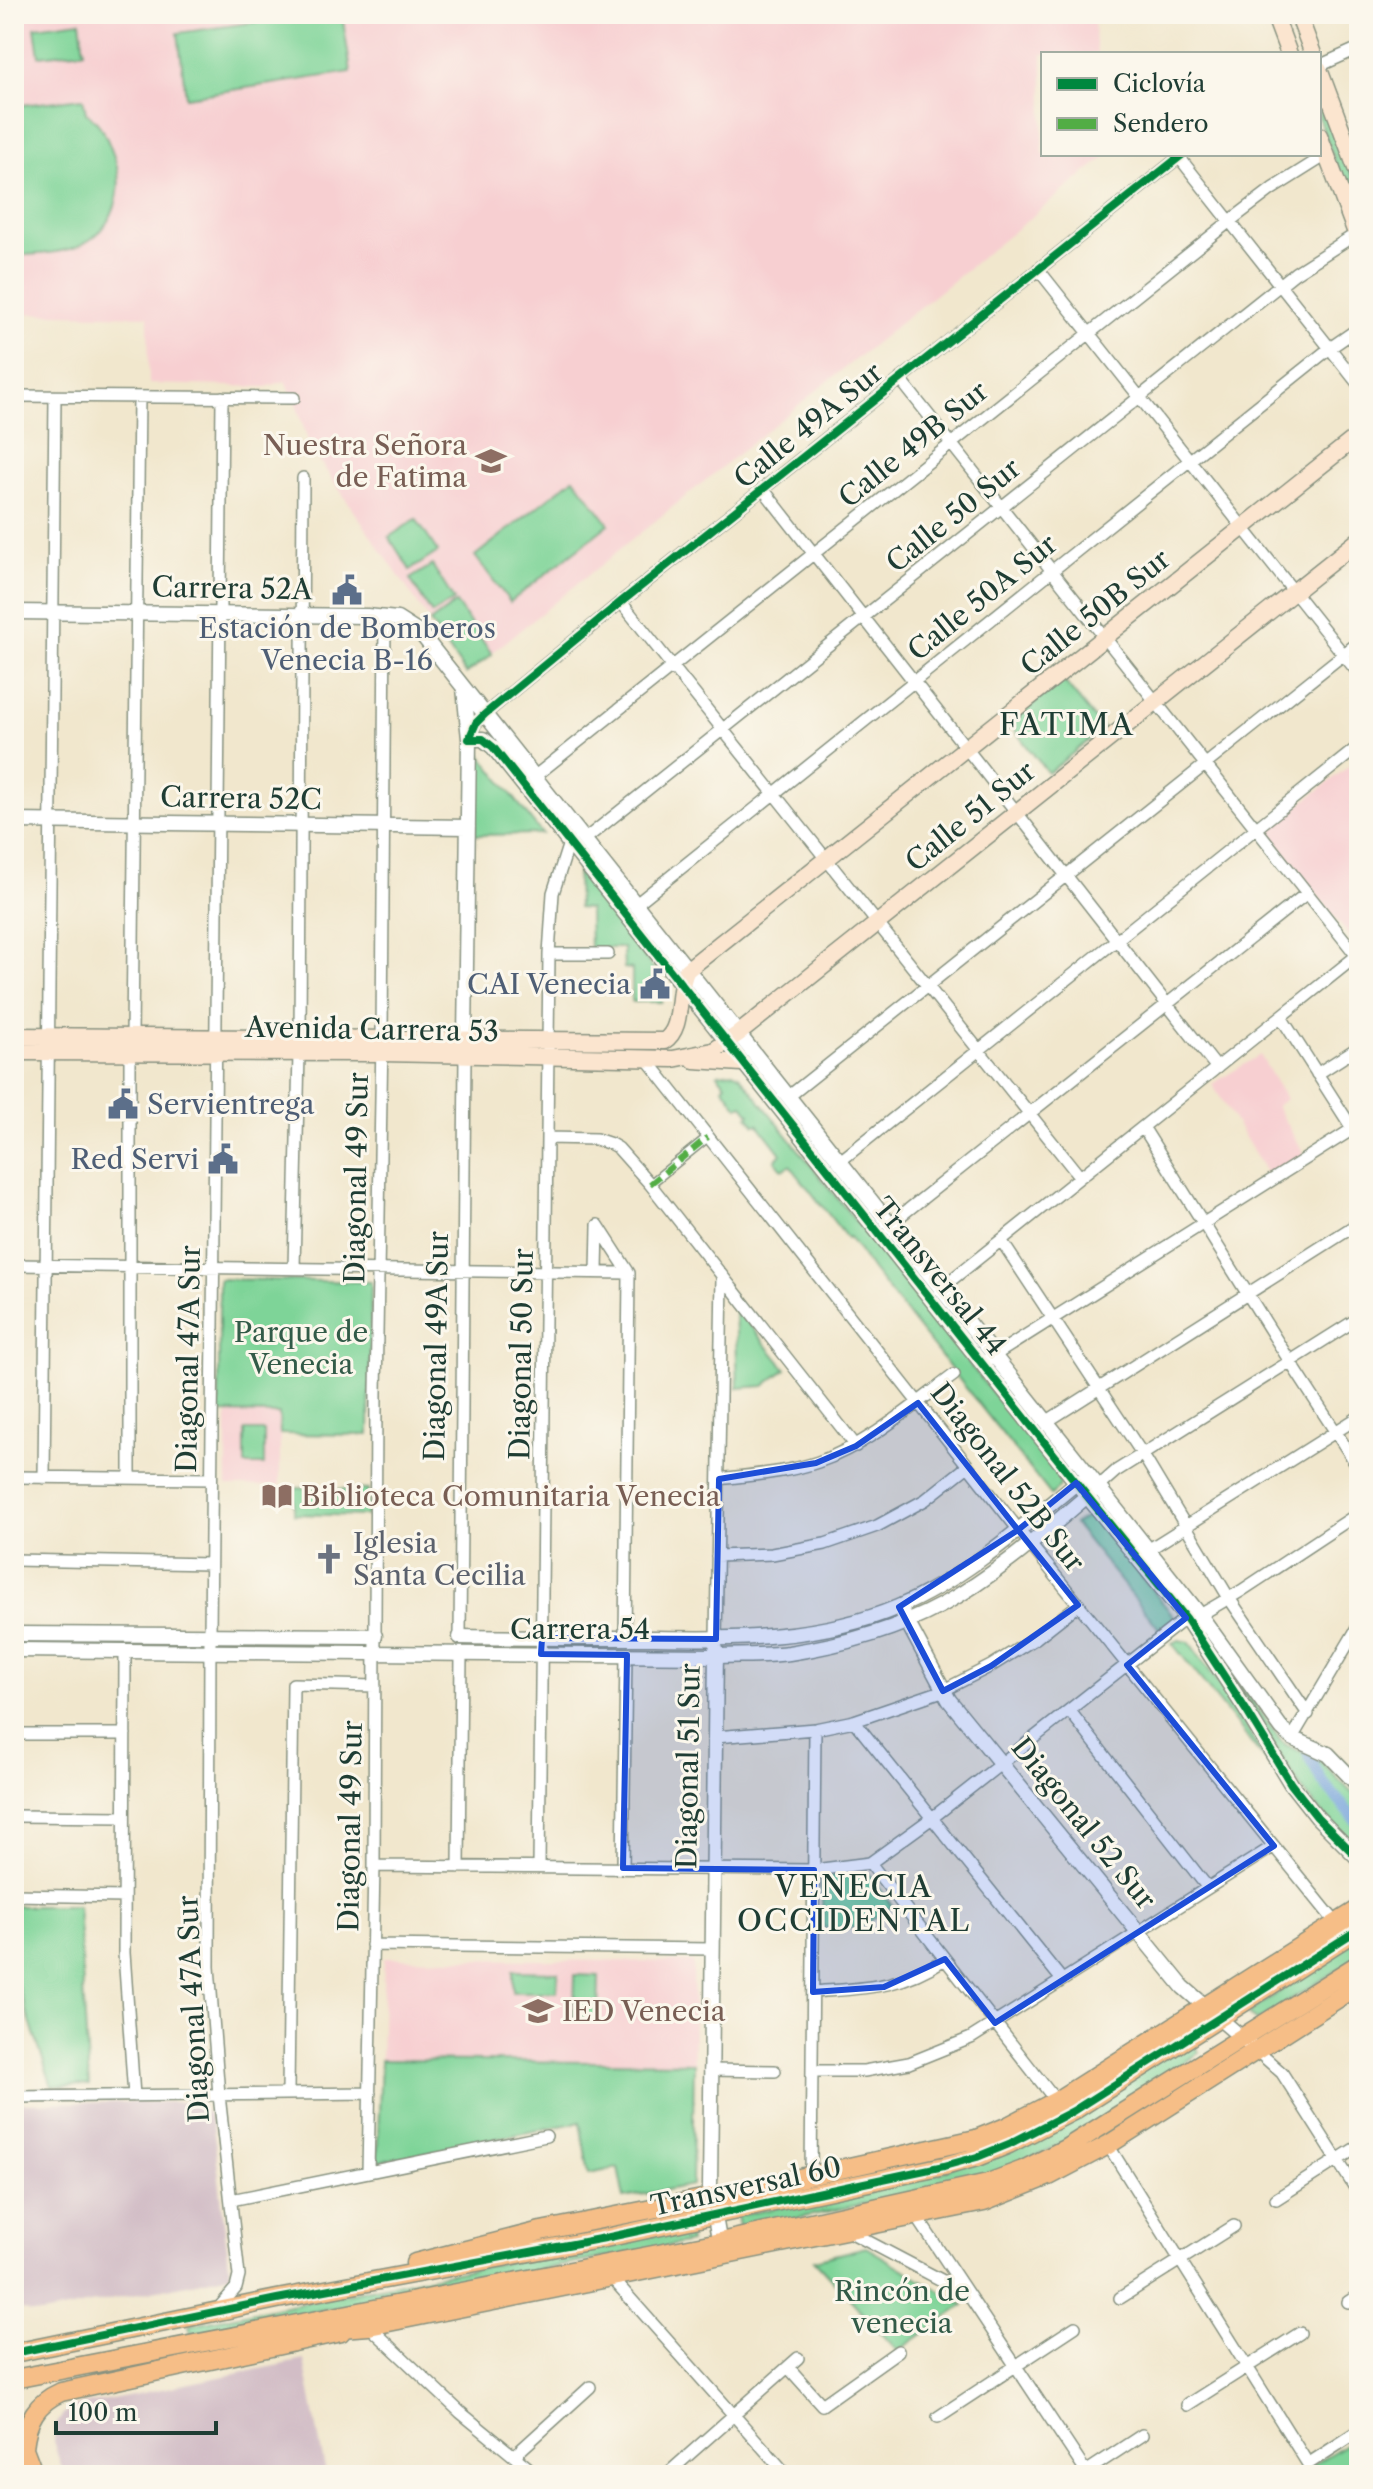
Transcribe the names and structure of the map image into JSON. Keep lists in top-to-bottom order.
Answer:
{
  "streets": {
    "highway": ["Transversal 60"],
    "main road": ["Calle 50B Sur", "Calle 51 Sur", "Avenida Carrera 53"],
    "street": [
      "Calle 49A Sur",
      "Calle 49B Sur",
      "Calle 50 Sur",
      "Carrera 52A",
      "Calle 50A Sur",
      "Carrera 52C",
      "Diagonal 49 Sur",
      "Transversal 44",
      "Diagonal 49A Sur",
      "Diagonal 50 Sur",
      "Diagonal 47A Sur",
      "Diagonal 52B Sur",
      "Carrera 54",
      "Diagonal 51 Sur",
      "Diagonal 52 Sur"
    ]
  },
  "crossings": [
    ["Calle 49A Sur", "Transversal 44"],
    ["Calle 49A Sur", "Diagonal 49A Sur"],
    ["Calle 49B Sur", "Transversal 44"],
    ["Calle 50 Sur", "Transversal 44"],
    ["Calle 50 Sur", "Diagonal 50 Sur"],
    ["Carrera 52A", "Diagonal 49 Sur"],
    ["Carrera 52A", "Transversal 44"],
    ["Carrera 52A", "Diagonal 47A Sur"],
    ["Calle 50A Sur", "Transversal 44"],
    ["Calle 50B Sur", "Avenida Carrera 53"],
    ["Calle 50B Sur", "Transversal 44"],
    ["Carrera 52C", "Diagonal 49 Sur"],
    ["Carrera 52C", "Diagonal 49A Sur"],
    ["Carrera 52C", "Diagonal 47A Sur"],
    ["Calle 51 Sur", "Avenida Carrera 53"],
    ["Calle 51 Sur", "Transversal 44"],
    ["Avenida Carrera 53", "Diagonal 49 Sur"],
    ["Avenida Carrera 53", "Transversal 44"],
    ["Avenida Carrera 53", "Diagonal 49A Sur"],
    ["Avenida Carrera 53", "Diagonal 50 Sur"],
    ["Avenida Carrera 53", "Diagonal 47A Sur"],
    ["Avenida Carrera 53", "Diagonal 52B Sur"],
    ["Diagonal 49 Sur", "Carrera 54"],
    ["Transversal 44", "Diagonal 49A Sur"],
    ["Transversal 44", "Diagonal 50 Sur"],
    ["Transversal 44", "Carrera 54"],
    ["Diagonal 49A Sur", "Carrera 54"],
    ["Diagonal 50 Sur", "Carrera 54"],
    ["Diagonal 47A Sur", "Carrera 54"],
    ["Diagonal 47A Sur", "Transversal 60"],
    ["Diagonal 52B Sur", "Carrera 54"],
    ["Diagonal 52B Sur", "Transversal 60"],
    ["Carrera 54", "Diagonal 51 Sur"],
    ["Carrera 54", "Diagonal 52 Sur"],
    ["Diagonal 51 Sur", "Transversal 60"],
    ["Diagonal 52 Sur", "Transversal 60"]
  ],
  "districts": ["FATIMA", "VENECIA OCCIDENTAL"],
  "parks": ["Parque de Venecia", "Rincón de venecia"],
  "places": {
    "school or university": ["Nuestra Señora de Fatima", "IED Venecia"],
    "public building": [
      "Estación de Bomberos Venecia B-16",
      "CAI Venecia",
      "Servientrega",
      "Red Servi"
    ],
    "library": ["Biblioteca Comunitaria Venecia"],
    "church": ["Iglesia Santa Cecilia"]
  },
  "legend": ["Ciclovía", "Sendero"],
  "scale_bar": "100 m"
}
